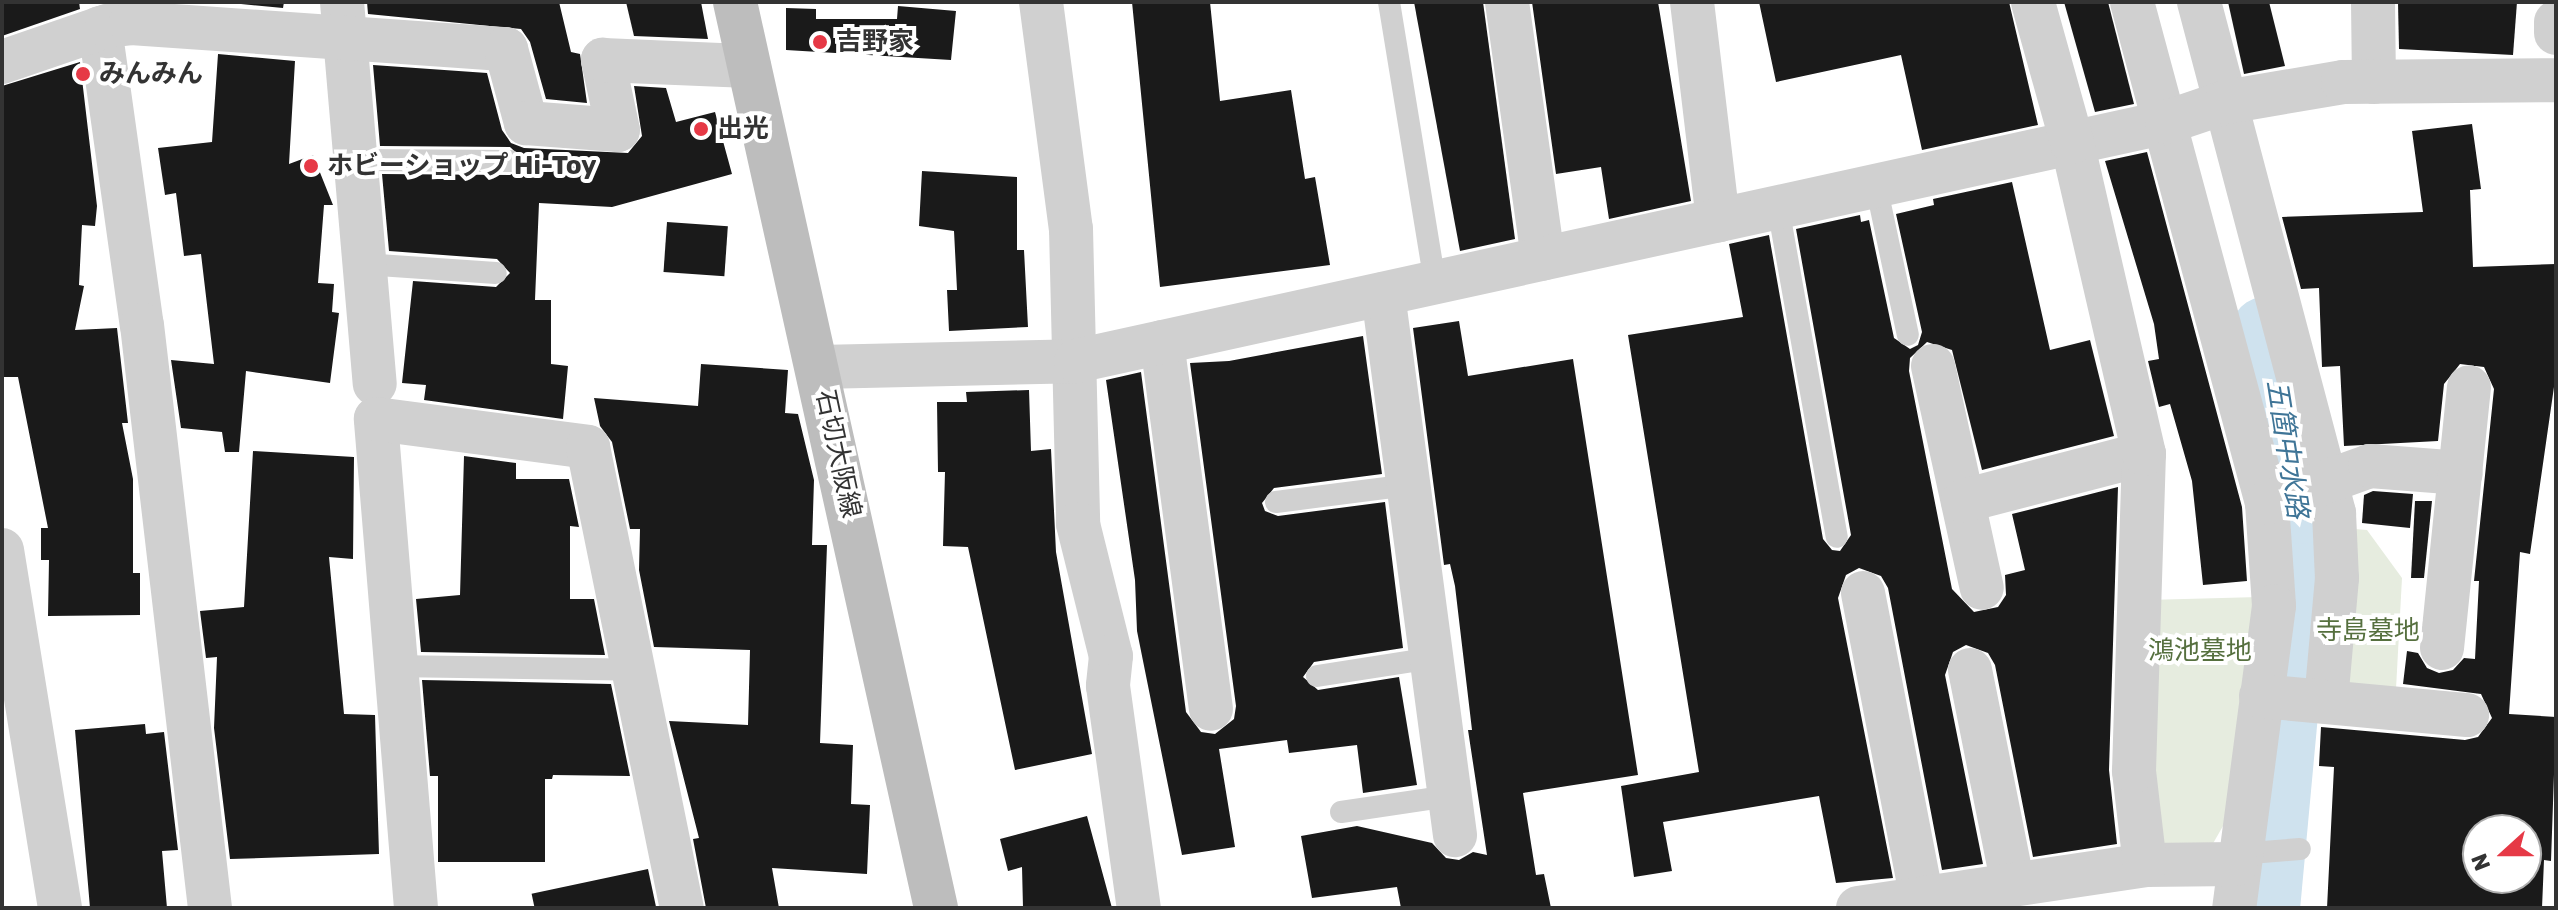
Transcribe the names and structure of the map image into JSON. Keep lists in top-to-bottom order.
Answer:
{
  "streets": {
    "main road": ["石切大阪線"]
  },
  "water": ["五箇中水路"],
  "parks": ["寺島墓地", "鴻池墓地"],
  "places": [
    "吉野家",
    "みんみん",
    "出光",
    "ホビーショップ Hi-Toy"
  ],
  "north": "left"
}
